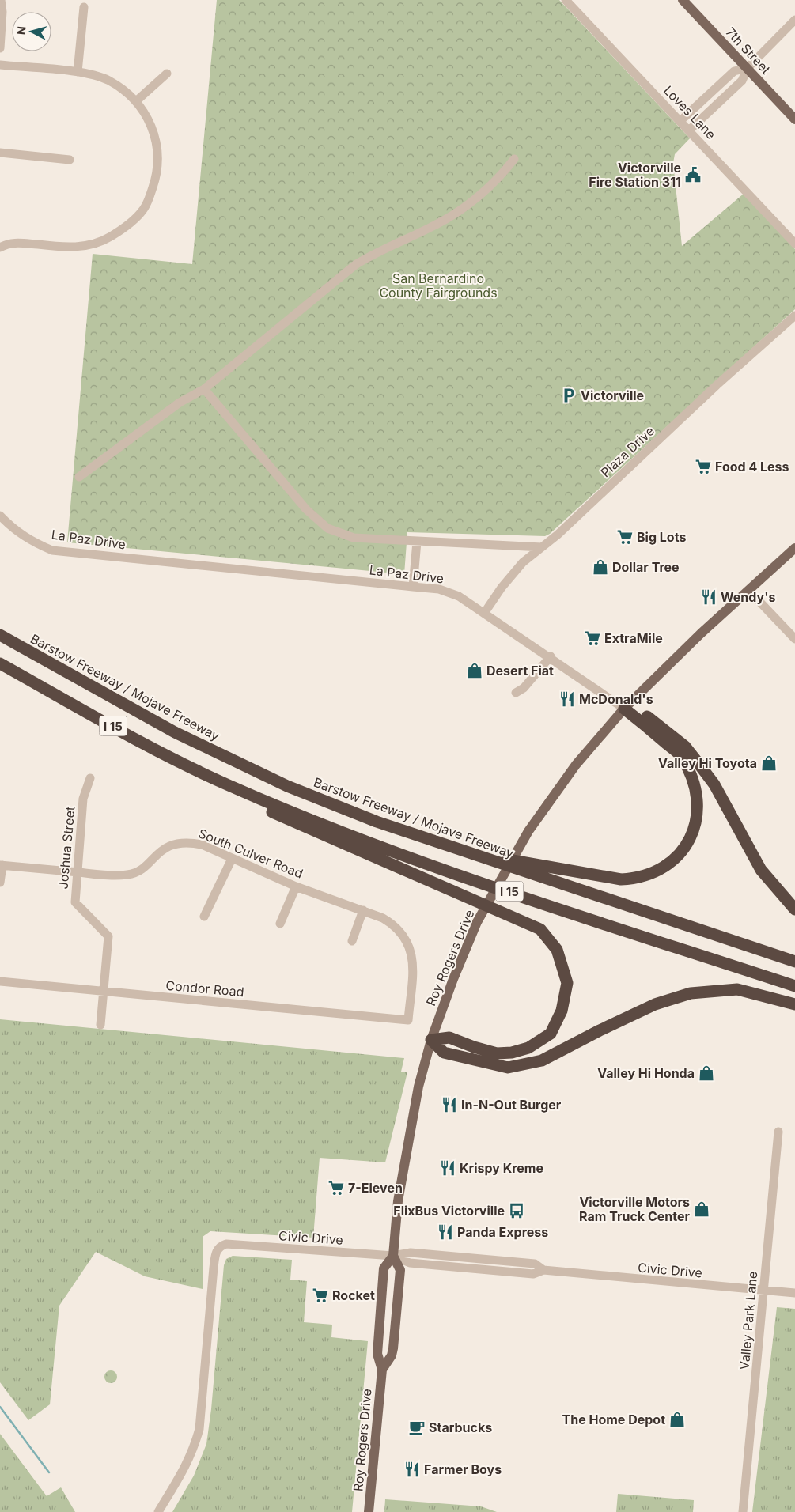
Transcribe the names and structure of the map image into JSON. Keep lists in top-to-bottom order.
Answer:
{
  "streets": {
    "highway": ["Barstow Freeway / Mojave Freeway", "I 15"],
    "main road": ["7th Street", "Roy Rogers Drive"],
    "street": [
      "Loves Lane",
      "Plaza Drive",
      "La Paz Drive",
      "Joshua Street",
      "South Culver Road",
      "Condor Road",
      "Civic Drive",
      "Valley Park Lane"
    ]
  },
  "crossings": [
    ["Plaza Drive", "La Paz Drive"],
    ["La Paz Drive", "Roy Rogers Drive"],
    ["Joshua Street", "South Culver Road"],
    ["Joshua Street", "Condor Road"],
    ["South Culver Road", "Condor Road"],
    ["Roy Rogers Drive", "Civic Drive"],
    ["Civic Drive", "Valley Park Lane"]
  ],
  "parks": ["San Bernardino County Fairgrounds"],
  "places": {
    "public building": ["Victorville Fire Station 311"],
    "parking": ["Victorville"],
    "supermarket": [
      "Food 4 Less",
      "Big Lots",
      "ExtraMile",
      "7-Eleven",
      "Rocket"
    ],
    "shop": [
      "Dollar Tree",
      "Desert Fiat",
      "Valley Hi Toyota",
      "Valley Hi Honda",
      "Victorville Motors Ram Truck Center",
      "The Home Depot"
    ],
    "restaurant": [
      "Wendy's",
      "McDonald's",
      "In-N-Out Burger",
      "Krispy Kreme",
      "Panda Express",
      "Farmer Boys"
    ],
    "bus stop": ["FlixBus Victorville"],
    "cafe": ["Starbucks"]
  },
  "north": "left"
}
